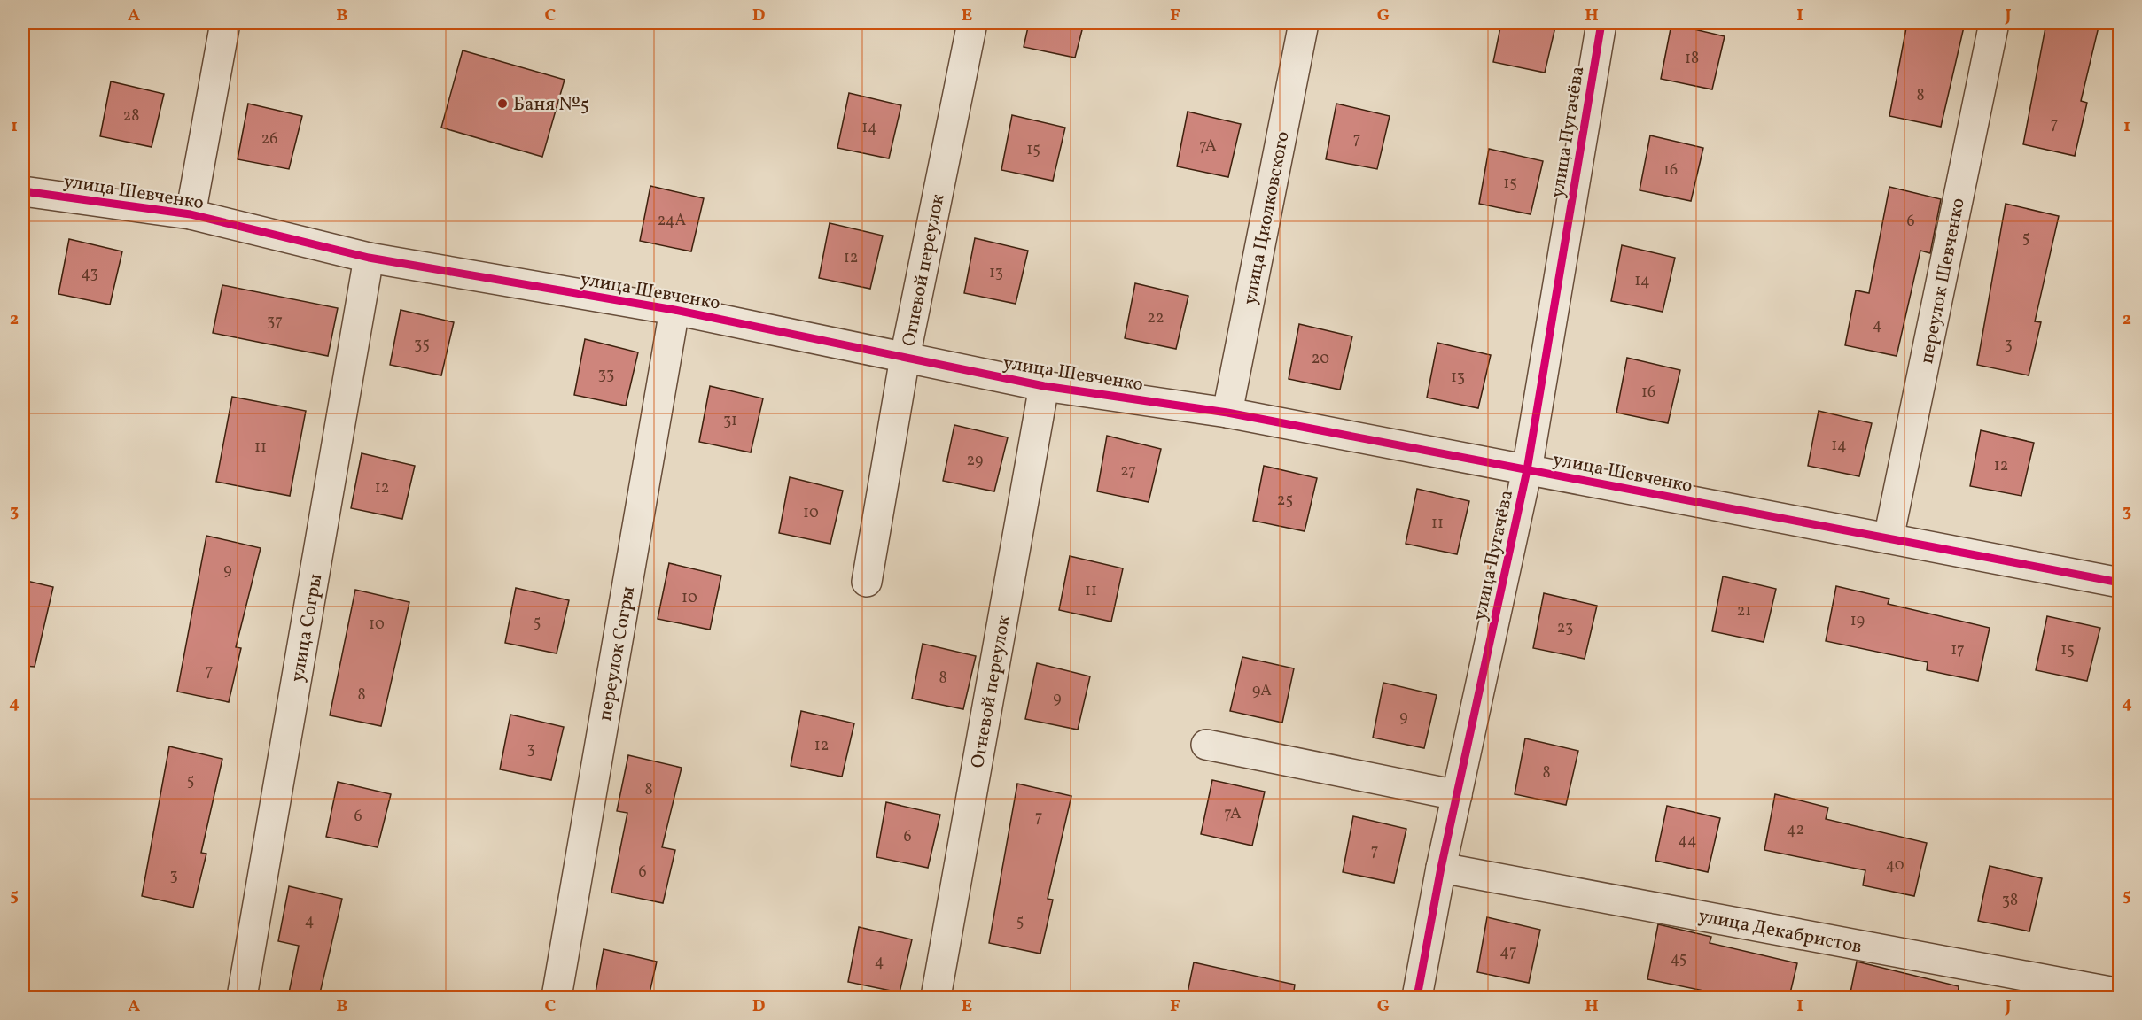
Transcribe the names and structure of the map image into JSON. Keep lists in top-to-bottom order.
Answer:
{
  "streets": {
    "street": [
      "улица Пугачёва",
      "улица Шевченко",
      "улица Циолковского",
      "Огневой переулок",
      "переулок Шевченко",
      "улица Согры",
      "переулок Согры",
      "улица Декабристов"
    ]
  },
  "crossings": [
    ["улица Пугачёва", "улица Шевченко"],
    ["улица Пугачёва", "улица Декабристов"],
    ["улица Шевченко", "улица Циолковского"],
    ["улица Шевченко", "Огневой переулок"],
    ["улица Шевченко", "переулок Шевченко"],
    ["улица Шевченко", "улица Согры"],
    ["улица Шевченко", "переулок Согры"]
  ],
  "places": ["Баня №5"],
  "house_numbers": [
    "18",
    "8",
    "28",
    "7",
    "14",
    "26",
    "7",
    "7А",
    "15",
    "16",
    "15",
    "24А",
    "6",
    "5",
    "12",
    "13",
    "43",
    "14",
    "22",
    "37",
    "4",
    "35",
    "3",
    "20",
    "33",
    "13",
    "16",
    "31",
    "14",
    "11",
    "29",
    "12",
    "27",
    "12",
    "25",
    "10",
    "11",
    "9",
    "11",
    "10",
    "21",
    "19",
    "5",
    "10",
    "23",
    "17",
    "15",
    "7",
    "8",
    "9А",
    "8",
    "9",
    "9",
    "12",
    "3",
    "8",
    "5",
    "8",
    "7А",
    "6",
    "7",
    "42",
    "6",
    "44",
    "7",
    "40",
    "6",
    "3",
    "38",
    "4",
    "5",
    "47",
    "45",
    "4"
  ],
  "grid": {
    "columns": [
      "A",
      "B",
      "C",
      "D",
      "E",
      "F",
      "G",
      "H",
      "I",
      "J"
    ],
    "rows": [
      "1",
      "2",
      "3",
      "4",
      "5"
    ]
  }
}
